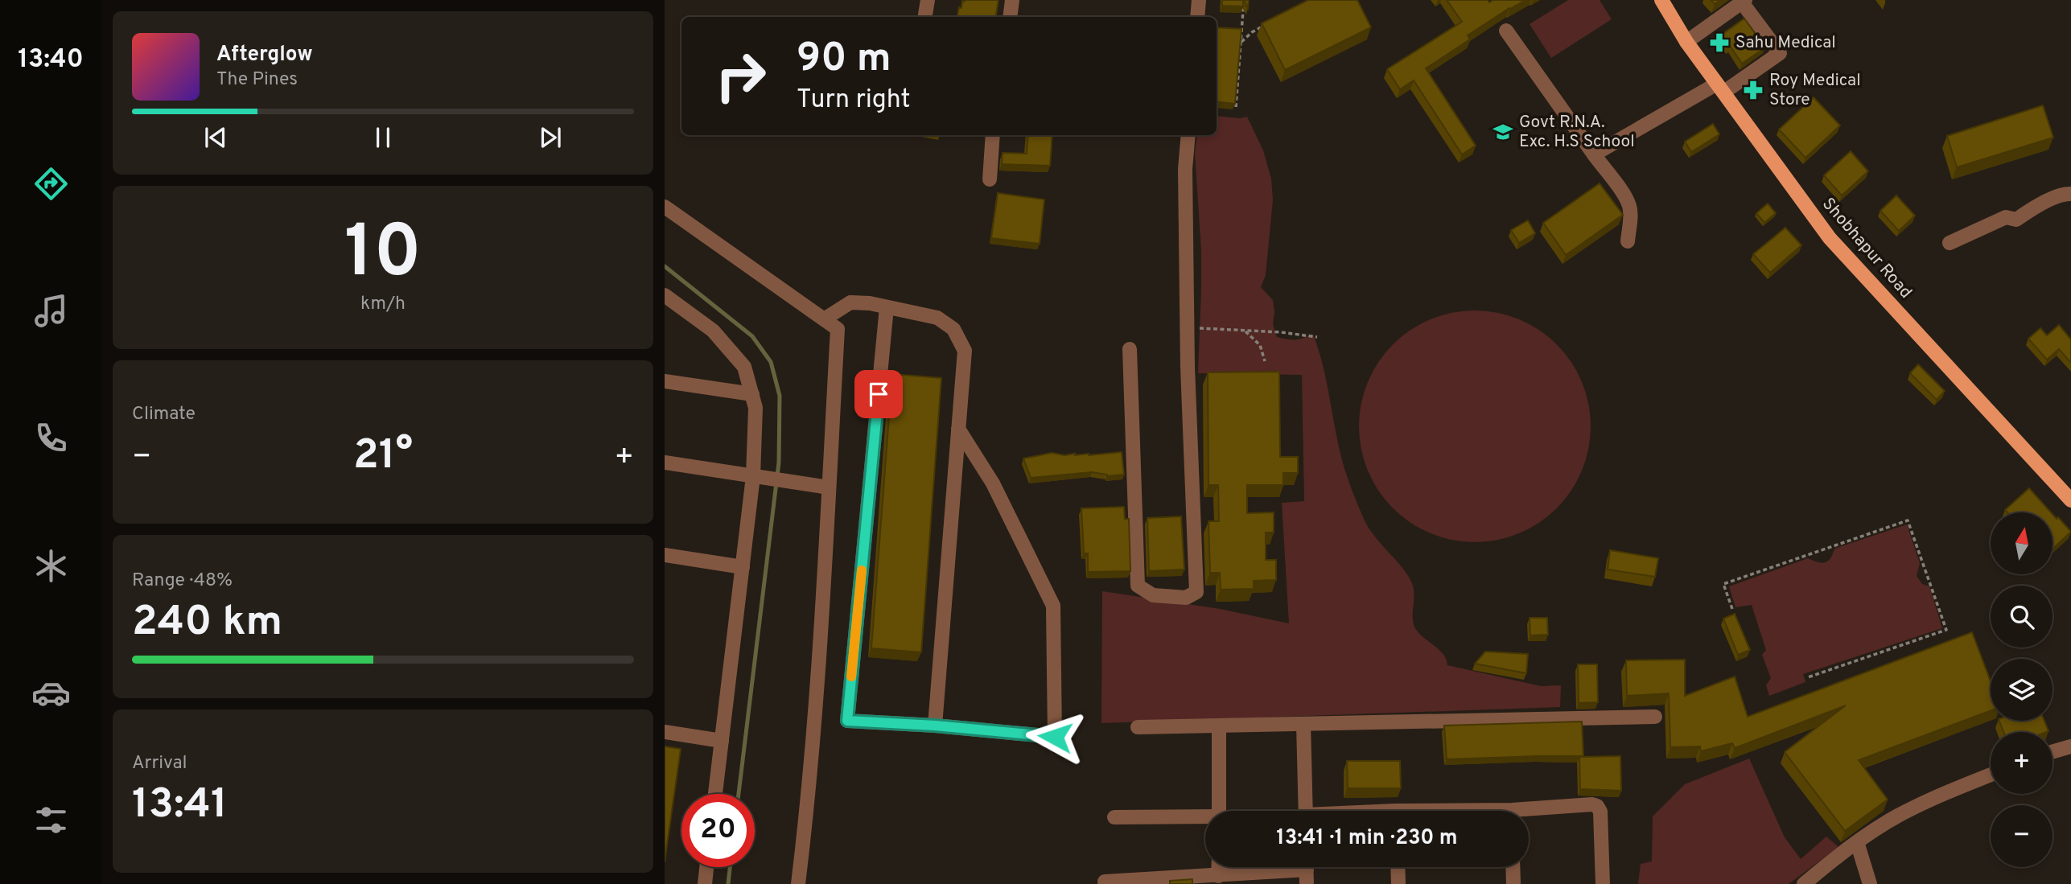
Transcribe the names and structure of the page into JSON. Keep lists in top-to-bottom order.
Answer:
{
  "streets": {
    "main road": ["Shobhapur Road"]
  },
  "places": {
    "pharmacy": ["Sahu Medical", "Roy Medical Store"],
    "school or university": ["Govt R.N.A. Exc. H.S School"]
  },
  "north": "top",
  "page": {
    "tabs": "13:40",
    "turn": ["90 m", "Turn right"],
    "song": ["Afterglow", "The Pines"],
    "tile": [
      ["10", "km/h"],
      "Climate",
      ["Range · 48%", "240 km"],
      ["Arrival", "13:41"]
    ],
    "heat": ["−", "21°", "+"],
    "map_buttons": ["+", "−"],
    "limit": "20",
    "trip": "13:41 · 1 min · 230 m"
  }
}
